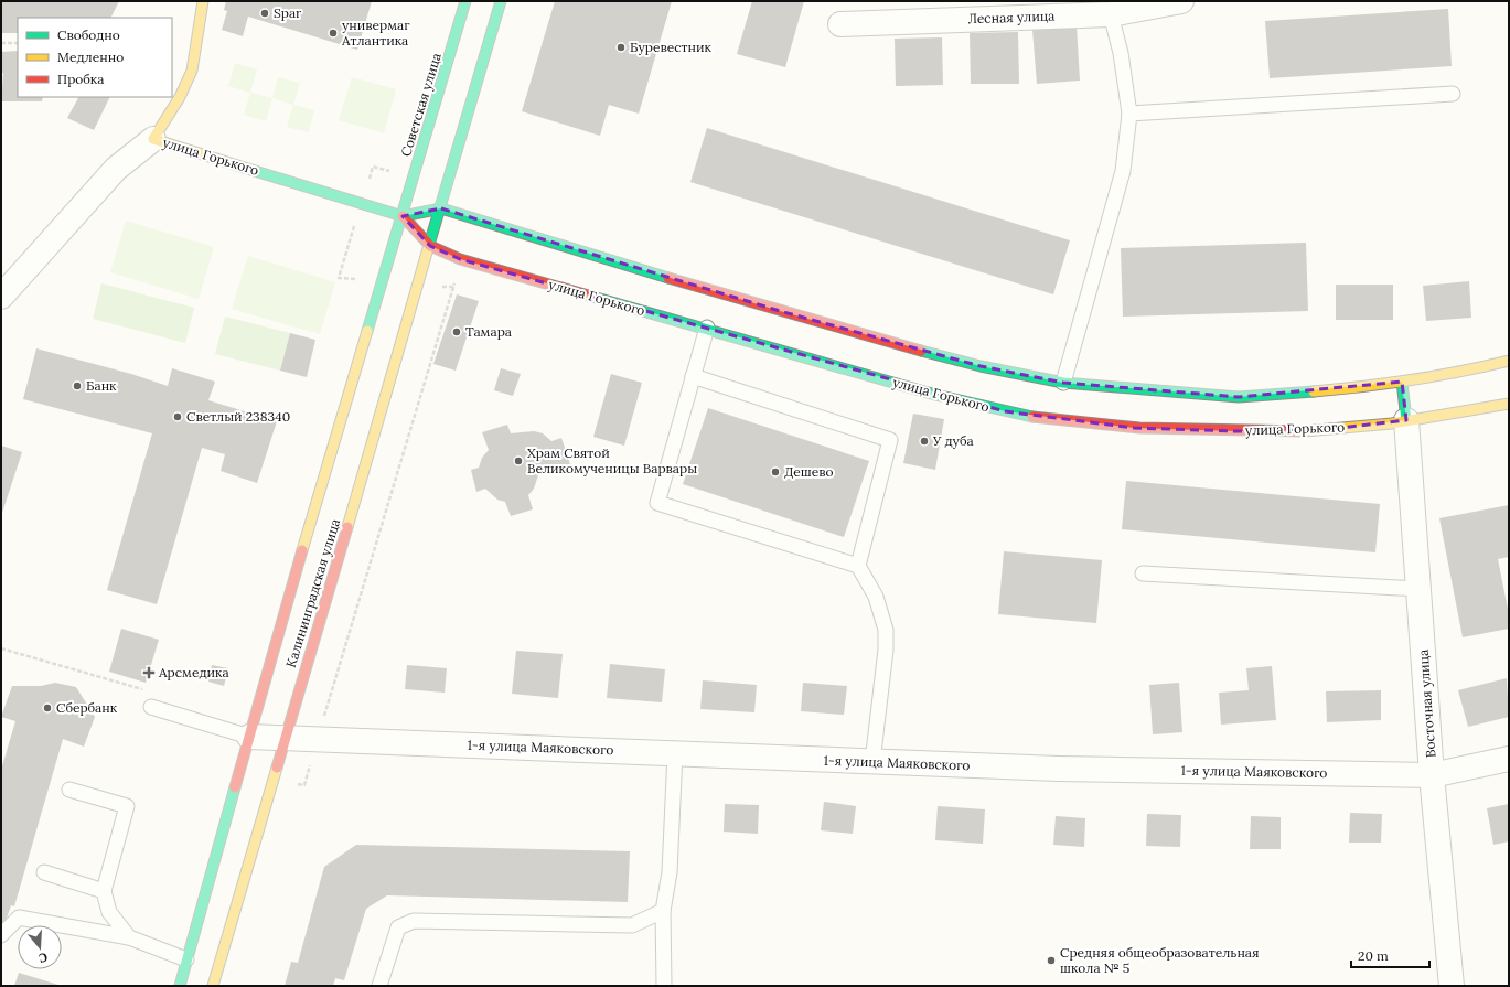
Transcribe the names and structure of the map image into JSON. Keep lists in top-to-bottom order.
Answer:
{
  "streets": {
    "street": [
      "Лесная улица",
      "Советская улица",
      "улица Горького",
      "Калининградская улица",
      "Восточная улица",
      "1-я улица Маяковского"
    ]
  },
  "crossings": [
    ["Советская улица", "улица Горького"],
    ["Советская улица", "Калининградская улица"],
    ["улица Горького", "Калининградская улица"],
    ["улица Горького", "Восточная улица"],
    ["Калининградская улица", "1-я улица Маяковского"],
    ["Восточная улица", "1-я улица Маяковского"]
  ],
  "places": {
    "other": [
      "Spar",
      "универмаг Атлантика",
      "Буревестник",
      "Тамара",
      "Банк",
      "Светлый 238340",
      "У дуба",
      "Храм Святой Великомученицы Варвары",
      "Дешево",
      "Сбербанк",
      "Средняя общеобразовательная школа № 5"
    ],
    "health": ["Арсмедика"]
  },
  "legend": ["Свободно", "Медленно", "Пробка"],
  "scale_bar": "20 m",
  "north": "bottom"
}
